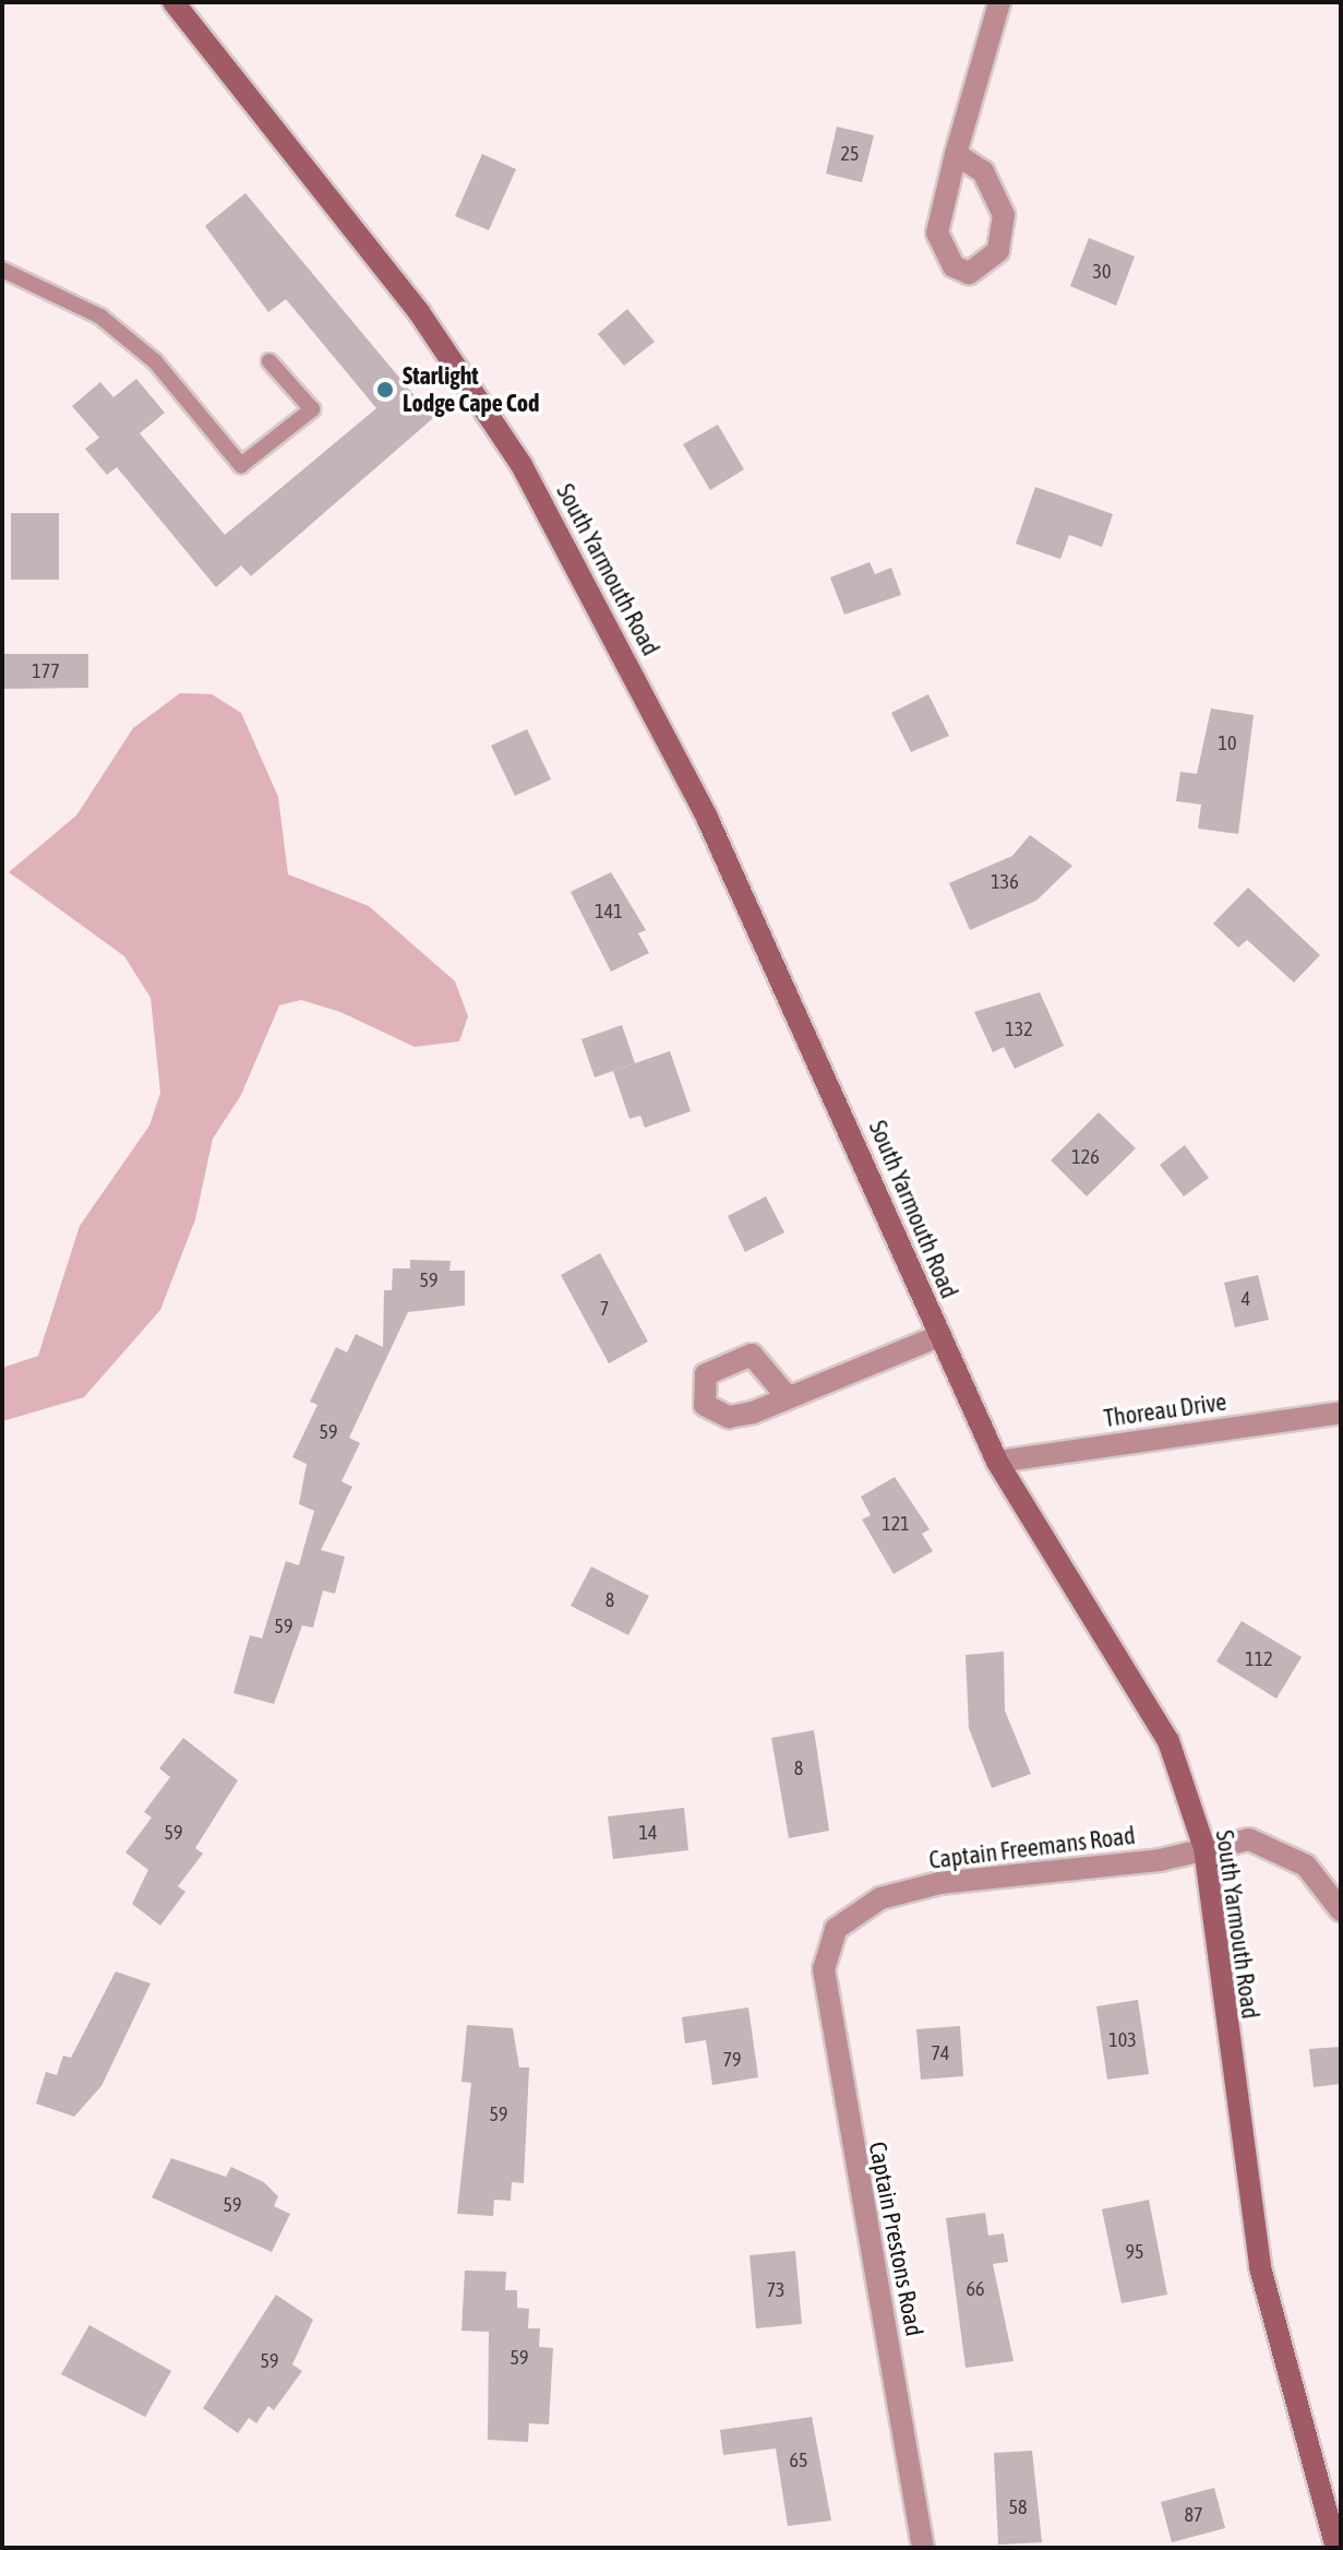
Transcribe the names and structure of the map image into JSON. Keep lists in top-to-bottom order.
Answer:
{
  "streets": {
    "main road": ["South Yarmouth Road"],
    "street": ["Thoreau Drive", "Captain Freemans Road", "Captain Prestons Road"]
  },
  "crossings": [
    ["South Yarmouth Road", "Thoreau Drive"],
    ["South Yarmouth Road", "Captain Freemans Road"],
    ["Captain Freemans Road", "Captain Prestons Road"]
  ],
  "places": ["Starlight Lodge Cape Cod"],
  "house_numbers": [
    "25",
    "30",
    "177",
    "10",
    "136",
    "141",
    "132",
    "126",
    "59",
    "4",
    "7",
    "59",
    "121",
    "8",
    "59",
    "112",
    "8",
    "59",
    "14",
    "103",
    "74",
    "79",
    "59",
    "59",
    "95",
    "66",
    "73",
    "59",
    "59",
    "65",
    "58",
    "87"
  ]
}
